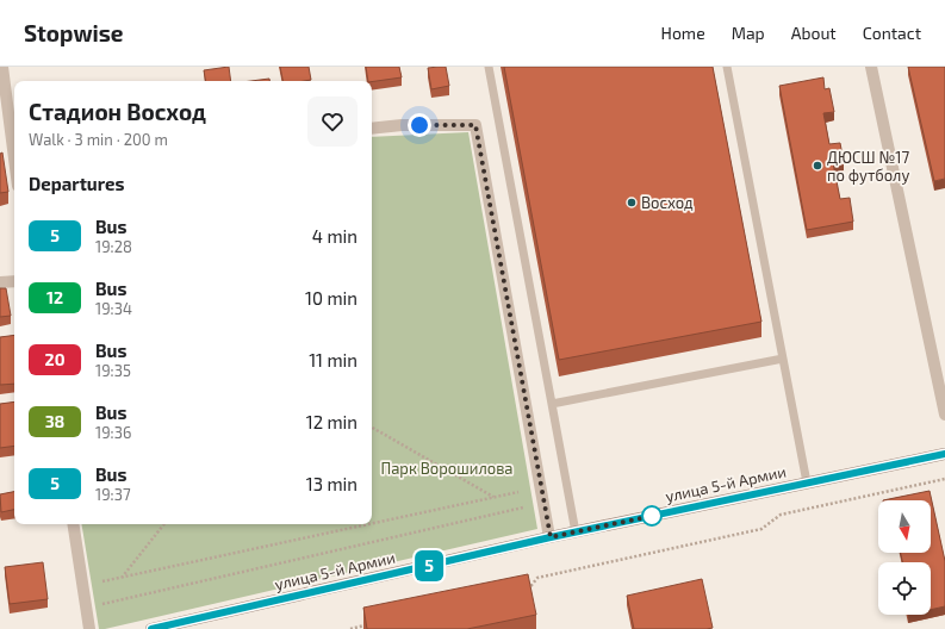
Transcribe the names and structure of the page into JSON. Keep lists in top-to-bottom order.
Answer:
{
  "streets": {
    "main road": ["улица 5-й Армии"]
  },
  "parks": ["Парк Ворошилова"],
  "places": ["ДЮСШ №17 по футболу", "Восход"],
  "lines": ["bus line 5"],
  "north": "bottom",
  "page": {
    "header": "Stopwise",
    "nav": [
      "Home",
      "Map",
      "About",
      "Contact"
    ],
    "on_map": "5",
    "heading": [
      ["Стадион Восход", "Walk · 3 min · 200 m"],
      "Departures"
    ],
    "list": [
      {
        "mark": "5",
        "name": "Bus",
        "note": "19:28",
        "value": "4 min"
      },
      {
        "mark": "12",
        "name": "Bus",
        "note": "19:34",
        "value": "10 min"
      },
      {
        "mark": "20",
        "name": "Bus",
        "note": "19:35",
        "value": "11 min"
      },
      {
        "mark": "38",
        "name": "Bus",
        "note": "19:36",
        "value": "12 min"
      },
      {
        "mark": "5",
        "name": "Bus",
        "note": "19:37",
        "value": "13 min"
      }
    ]
  }
}
